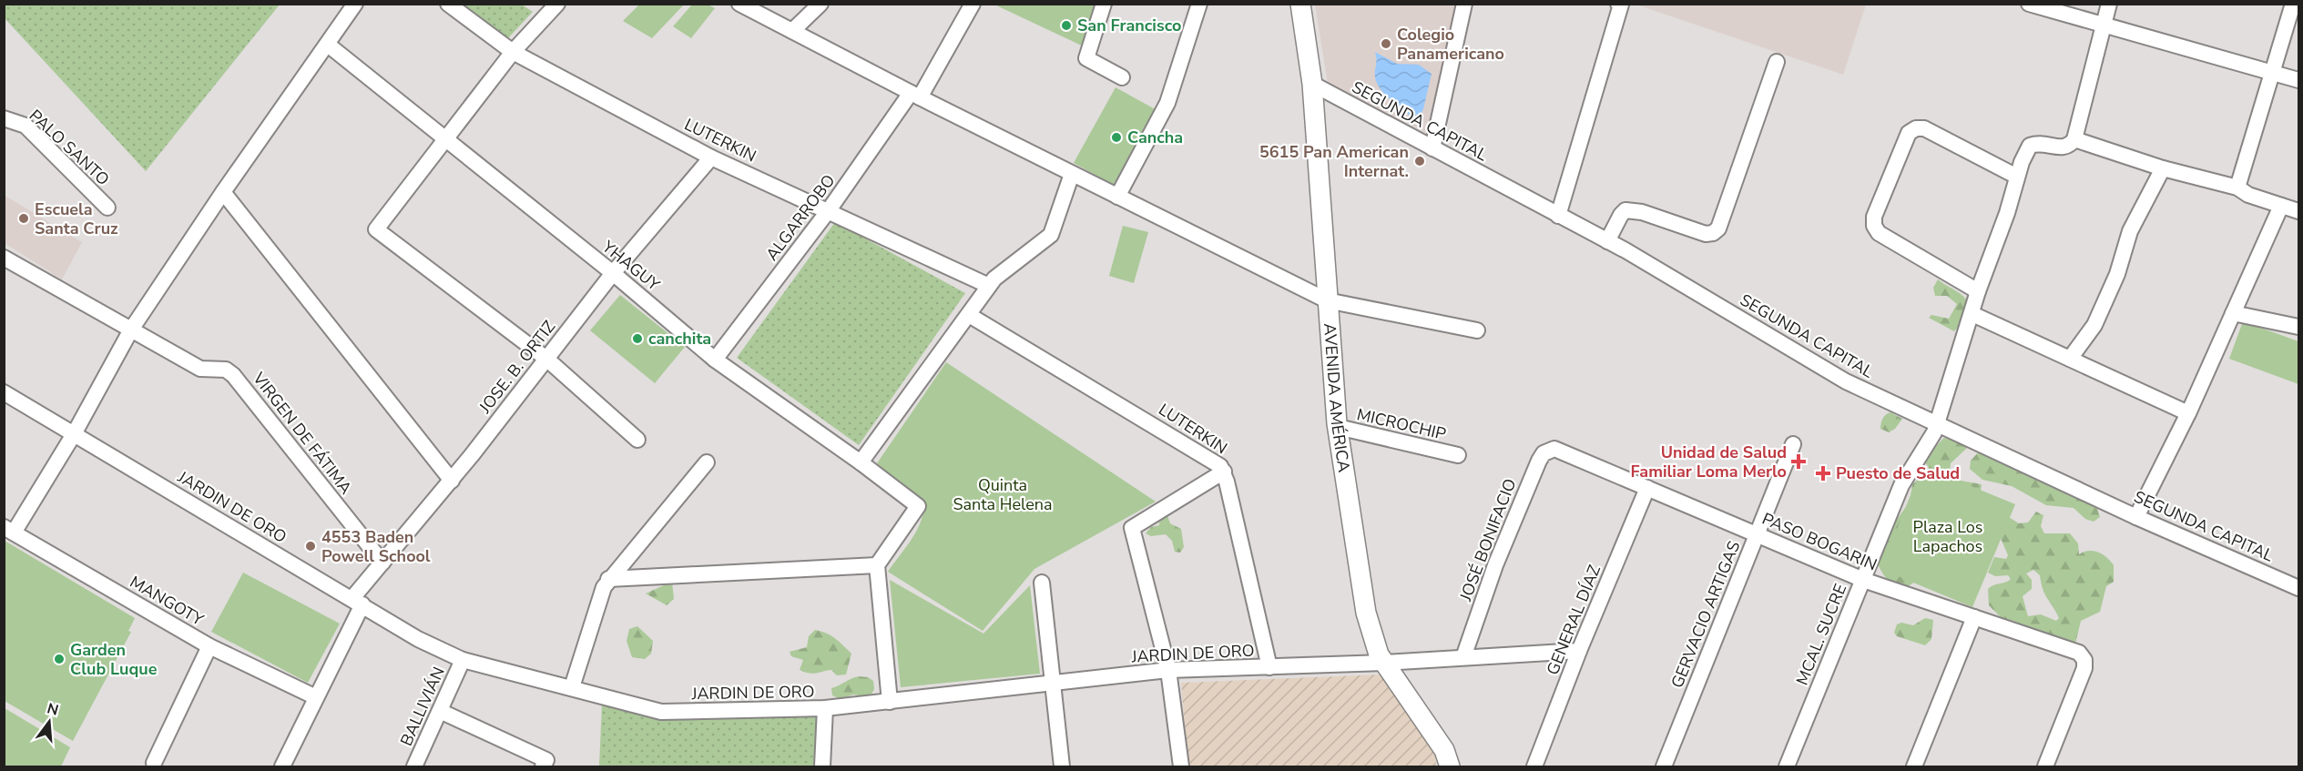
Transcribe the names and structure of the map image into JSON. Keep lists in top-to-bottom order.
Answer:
{
  "streets": {
    "main road": ["AVENIDA AMÉRICA"],
    "street": [
      "SEGUNDA CAPITAL",
      "LUTERKIN",
      "PALO SANTO",
      "ALGARROBO",
      "YHAGUY",
      "JOSE. B. ORTIZ",
      "MICROCHIP",
      "VIRGEN DE FÁTIMA",
      "JARDIN DE ORO",
      "JOSÉ BONIFACIO",
      "PASO BOGARIN",
      "MANGOTY",
      "GERVACIO ARTIGAS",
      "GENERAL DÍAZ",
      "MCAL. SUCRE",
      "BALLIVIÁN"
    ]
  },
  "crossings": [
    ["SEGUNDA CAPITAL", "AVENIDA AMÉRICA"],
    ["SEGUNDA CAPITAL", "MCAL. SUCRE"],
    ["LUTERKIN", "ALGARROBO"],
    ["LUTERKIN", "JOSE. B. ORTIZ"],
    ["LUTERKIN", "JARDIN DE ORO"],
    ["ALGARROBO", "YHAGUY"],
    ["YHAGUY", "JOSE. B. ORTIZ"],
    ["JOSE. B. ORTIZ", "VIRGEN DE FÁTIMA"],
    ["JOSE. B. ORTIZ", "JARDIN DE ORO"],
    ["JOSE. B. ORTIZ", "MANGOTY"],
    ["AVENIDA AMÉRICA", "MICROCHIP"],
    ["AVENIDA AMÉRICA", "JARDIN DE ORO"],
    ["JARDIN DE ORO", "JOSÉ BONIFACIO"],
    ["JARDIN DE ORO", "GENERAL DÍAZ"],
    ["JARDIN DE ORO", "BALLIVIÁN"],
    ["JOSÉ BONIFACIO", "PASO BOGARIN"],
    ["PASO BOGARIN", "GERVACIO ARTIGAS"],
    ["PASO BOGARIN", "GENERAL DÍAZ"],
    ["PASO BOGARIN", "MCAL. SUCRE"]
  ],
  "parks": ["Quinta Santa Helena", "Plaza Los Lapachos"],
  "places": {
    "other": [
      "San Francisco",
      "Colegio Panamericano",
      "Cancha",
      "5615 Pan American Internat.",
      "Escuela Santa Cruz",
      "canchita",
      "4553 Baden Powell School",
      "Garden Club Luque"
    ],
    "health": ["Unidad de Salud Familiar Loma Merlo", "Puesto de Salud"]
  },
  "north": "top"
}
